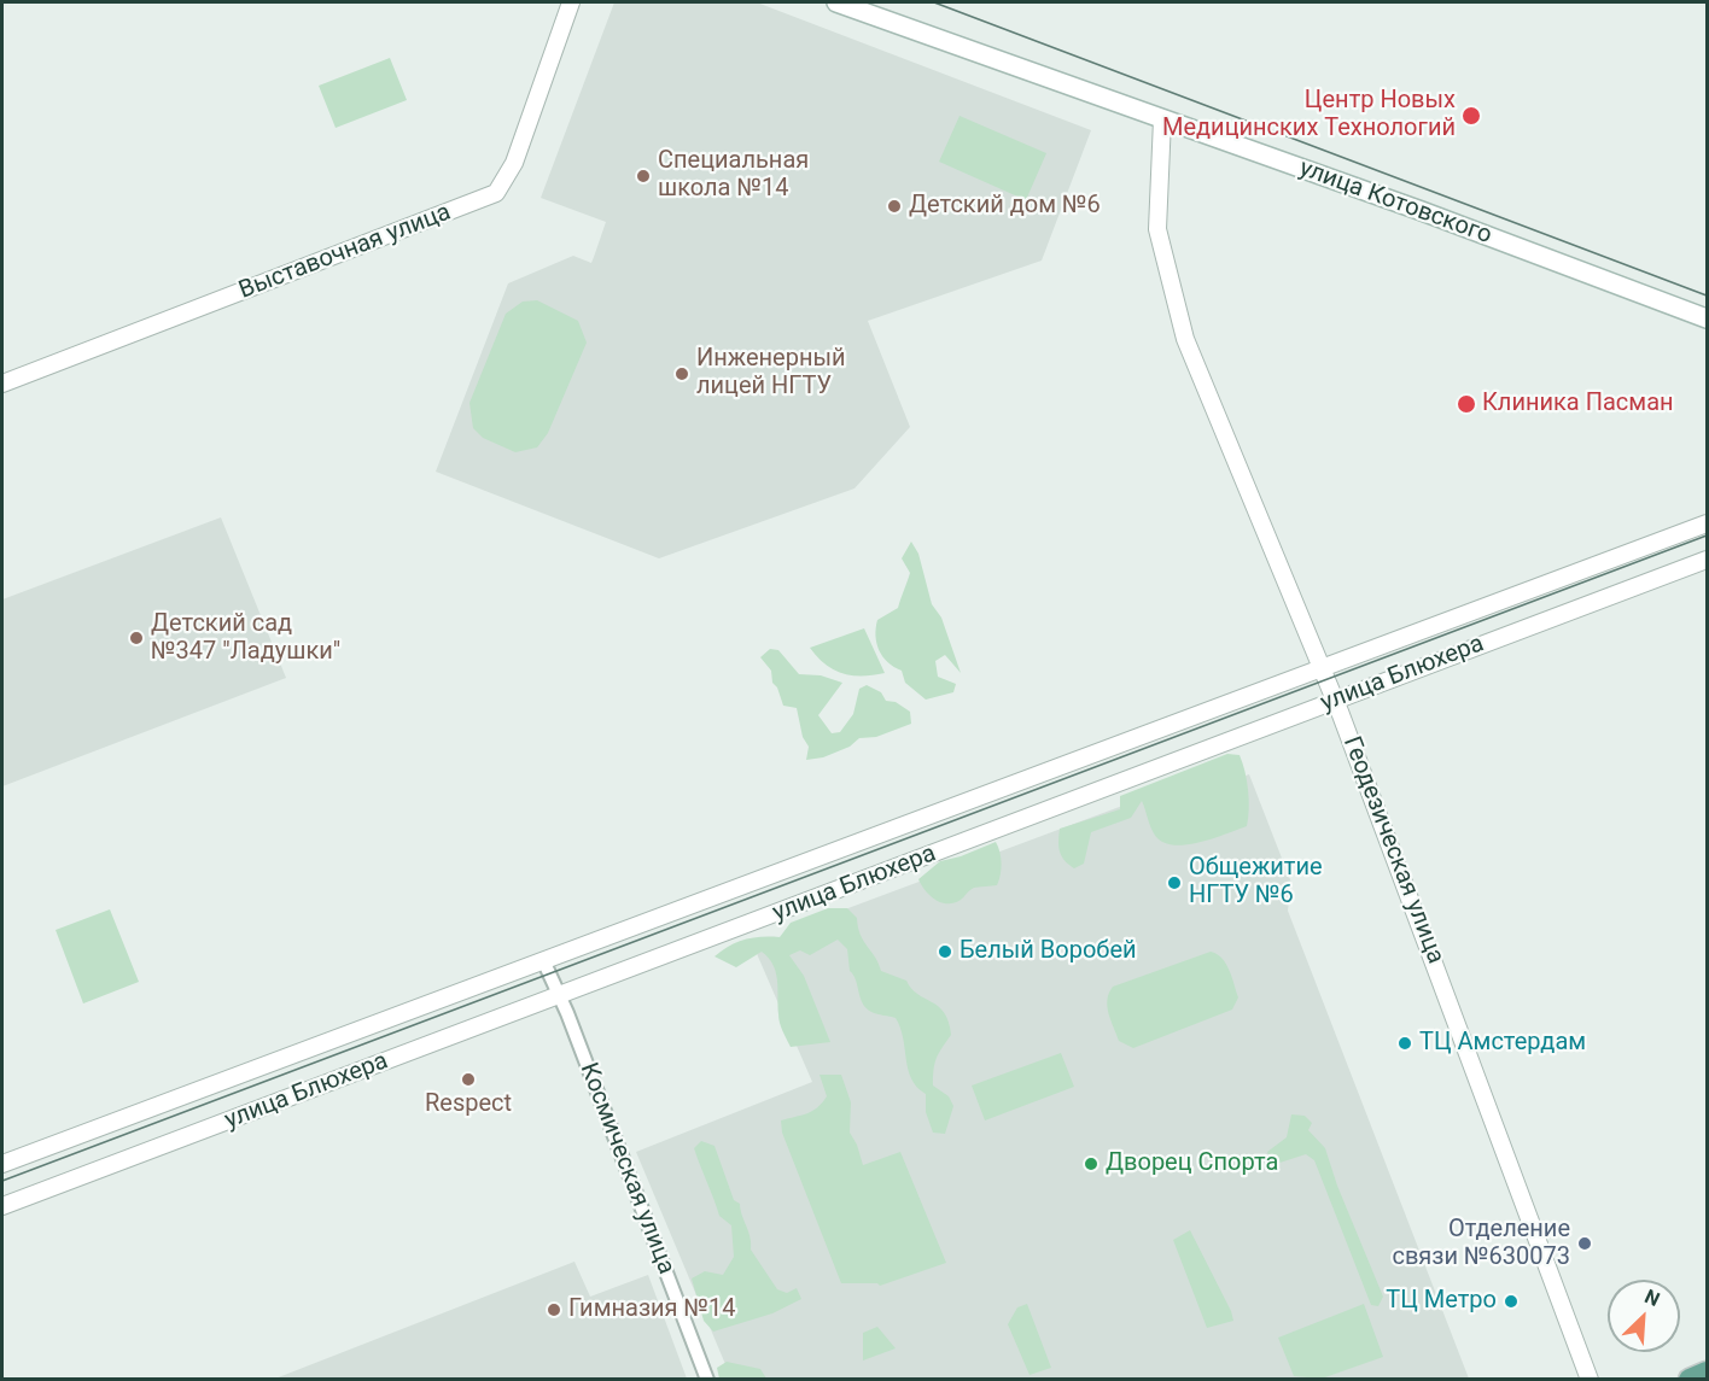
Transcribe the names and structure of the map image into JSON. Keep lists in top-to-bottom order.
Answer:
{
  "streets": {
    "main road": ["улица Котовского"],
    "street": [
      "Выставочная улица",
      "улица Блюхера",
      "Геодезическая улица",
      "Космическая улица"
    ]
  },
  "crossings": [
    ["улица Котовского", "Геодезическая улица"],
    ["улица Блюхера", "Геодезическая улица"],
    ["улица Блюхера", "Космическая улица"]
  ],
  "places": [
    "Центр Новых Медицинских Технологий",
    "Специальная школа №14",
    "Детский дом №6",
    "Инженерный лицей НГТУ",
    "Клиника Пасман",
    "Детский сад №347 \"Ладушки\"",
    "Общежитие НГТУ №6",
    "Белый Воробей",
    "ТЦ Амстердам",
    "Respect",
    "Дворец Спорта",
    "Отделение связи №630073",
    "ТЦ Метро",
    "Гимназия №14"
  ],
  "north": "top right"
}
